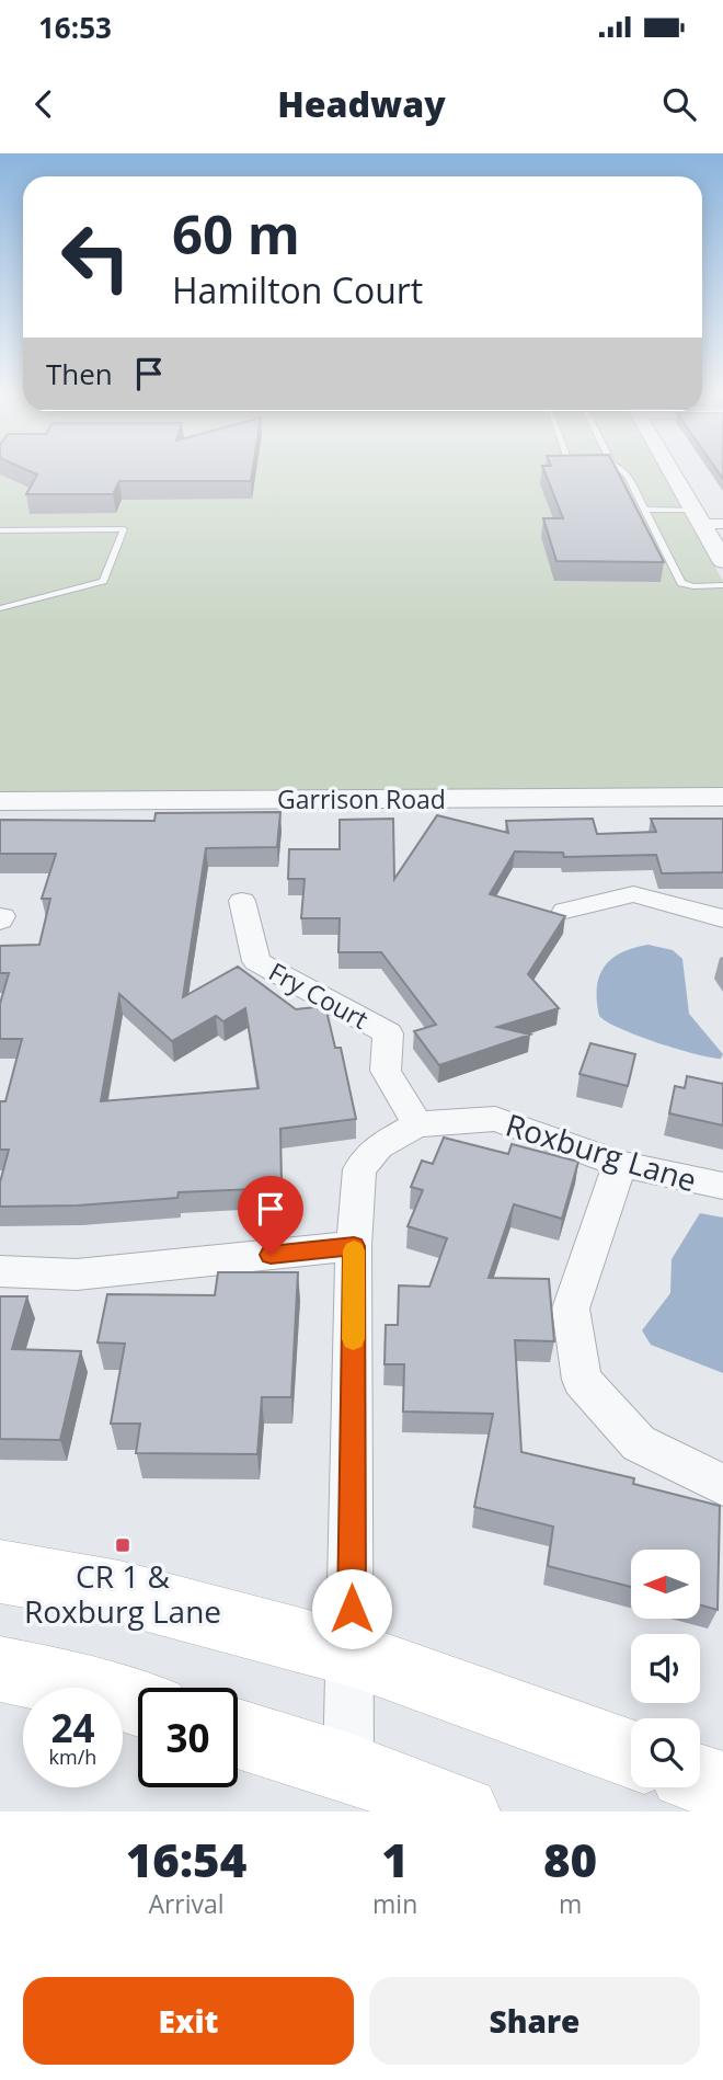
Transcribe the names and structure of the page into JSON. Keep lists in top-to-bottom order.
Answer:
{
  "streets": {
    "street": ["Garrison Road", "Fry Court", "Roxburg Lane"]
  },
  "crossings": [
    ["Fry Court", "Roxburg Lane"]
  ],
  "places": {
    "transit": ["CR 1 & Roxburg Lane"]
  },
  "north": "left",
  "page": {
    "status": "16:53",
    "header": "Headway",
    "turn": ["60 m", "Hamilton Court"],
    "then": "Then",
    "speed": "24 km/h",
    "limit": "30",
    "eta": [
      "16:54",
      "Arrival",
      "1",
      "min",
      "80",
      "m"
    ],
    "buttons": ["Exit", "Share"]
  }
}
